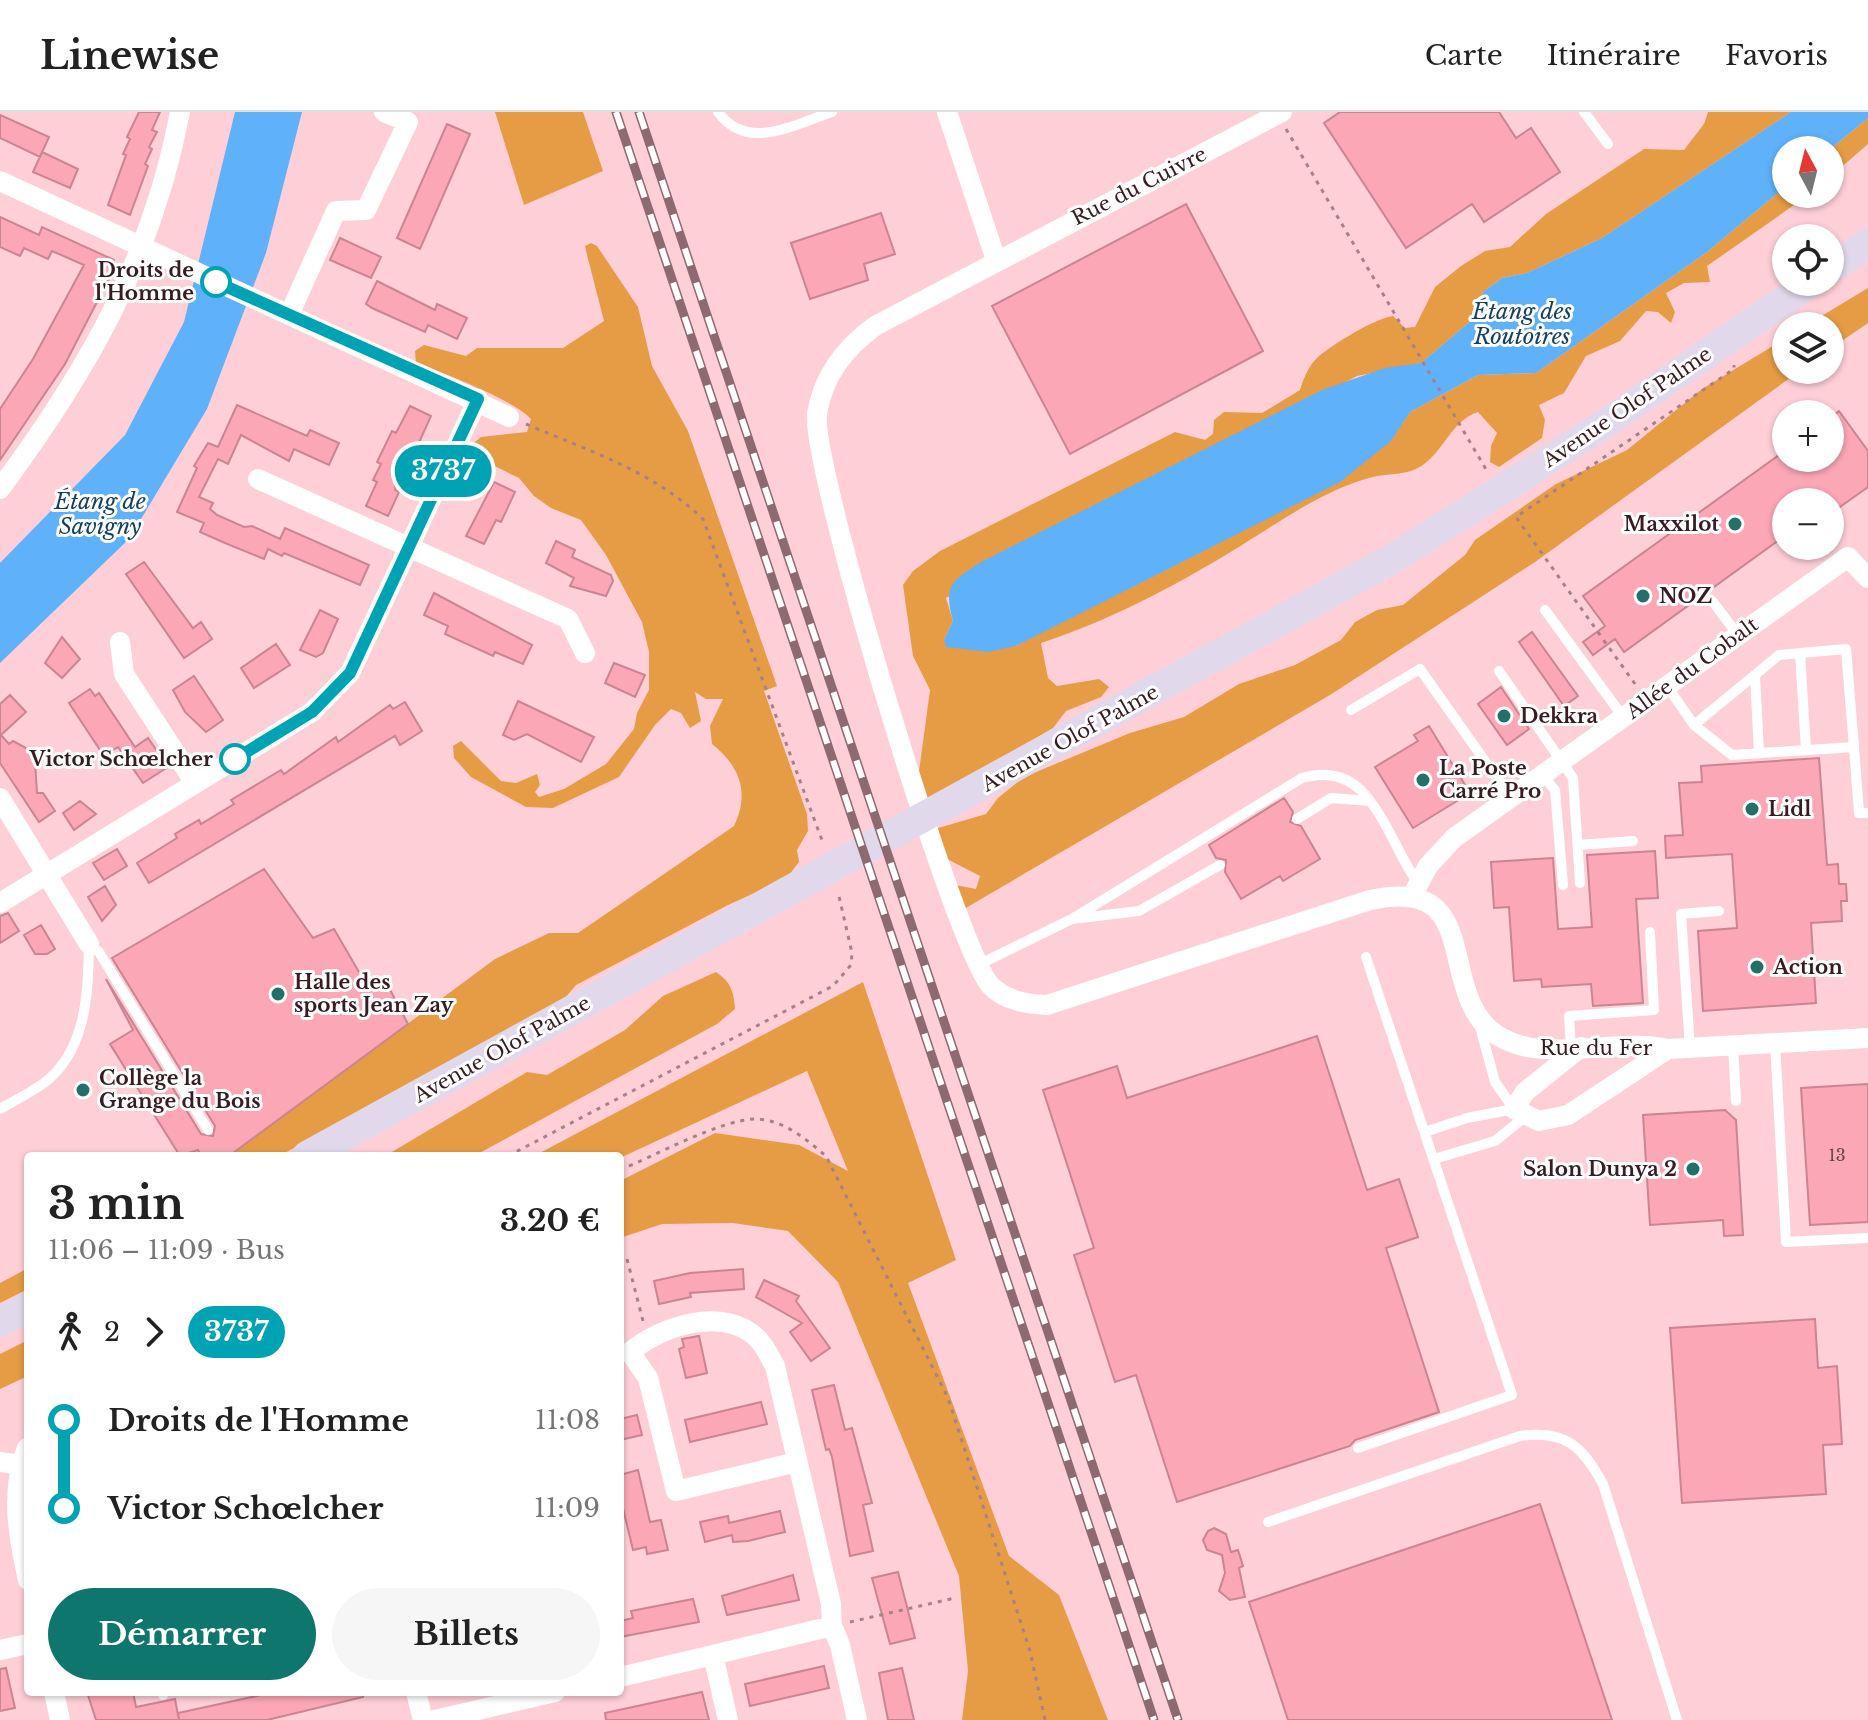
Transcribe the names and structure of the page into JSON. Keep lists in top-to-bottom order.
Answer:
{
  "streets": {
    "main road": ["Avenue Olof Palme"],
    "street": ["Rue du Cuivre", "Allée du Cobalt", "Rue du Fer"]
  },
  "water": ["Étang des Routoires", "Étang de Savigny"],
  "places": [
    "Droits de l'Homme",
    "Maxxilot",
    "NOZ",
    "Dekkra",
    "Victor Schœlcher",
    "La Poste Carré Pro",
    "Lidl",
    "Action",
    "Halle des sports Jean Zay",
    "Collège la Grange du Bois",
    "Salon Dunya 2"
  ],
  "lines": ["bus line 3737"],
  "house_numbers": ["13"],
  "north": "top",
  "page": {
    "header": "Linewise",
    "nav": ["Carte", "Itinéraire", "Favoris"],
    "on_map": "3737",
    "map_buttons": ["+", "−"],
    "heading": ["3 min", "11:06 – 11:09 · Bus", "3.20 €"],
    "legs": ["2", "3737"],
    "list": [
      {
        "name": "Droits de l'Homme",
        "value": "11:08"
      },
      {
        "name": "Victor Schœlcher",
        "value": "11:09"
      }
    ],
    "buttons": ["Démarrer", "Billets"]
  }
}
